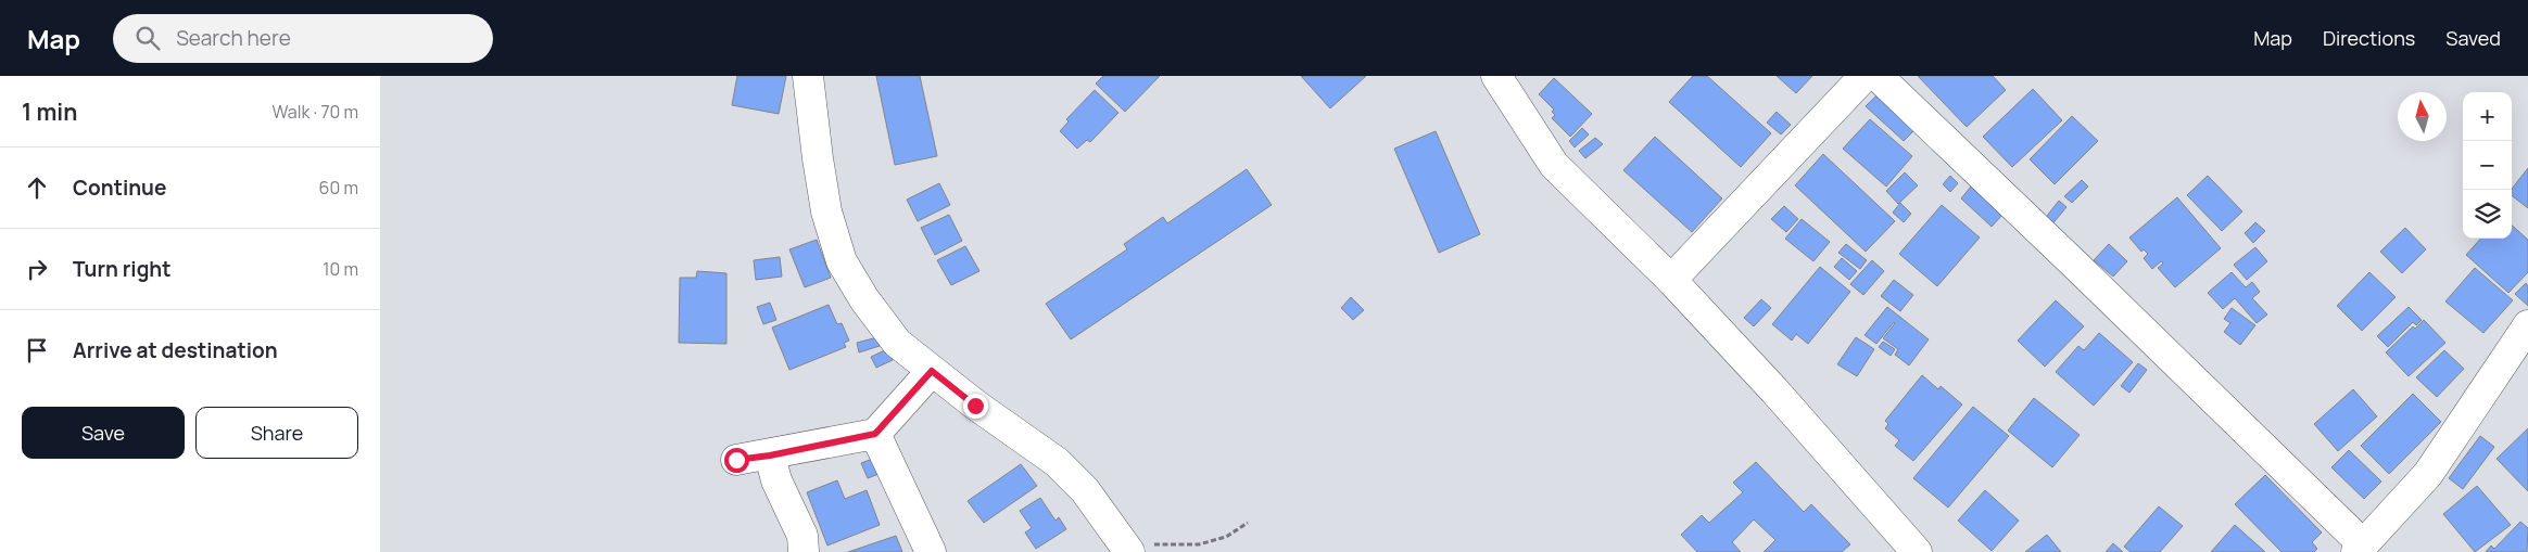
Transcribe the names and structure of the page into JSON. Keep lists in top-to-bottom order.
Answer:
{
  "north": "top",
  "page": {
    "header": "Map",
    "search": "Search here",
    "nav": ["Map", "Directions", "Saved"],
    "heading": ["1 min", "Walk · 70 m"],
    "map_buttons": ["+", "−"],
    "list": [
      ["Continue", "60 m"],
      ["Turn right", "10 m"],
      "Arrive at destination"
    ],
    "buttons": ["Save", "Share"]
  }
}
